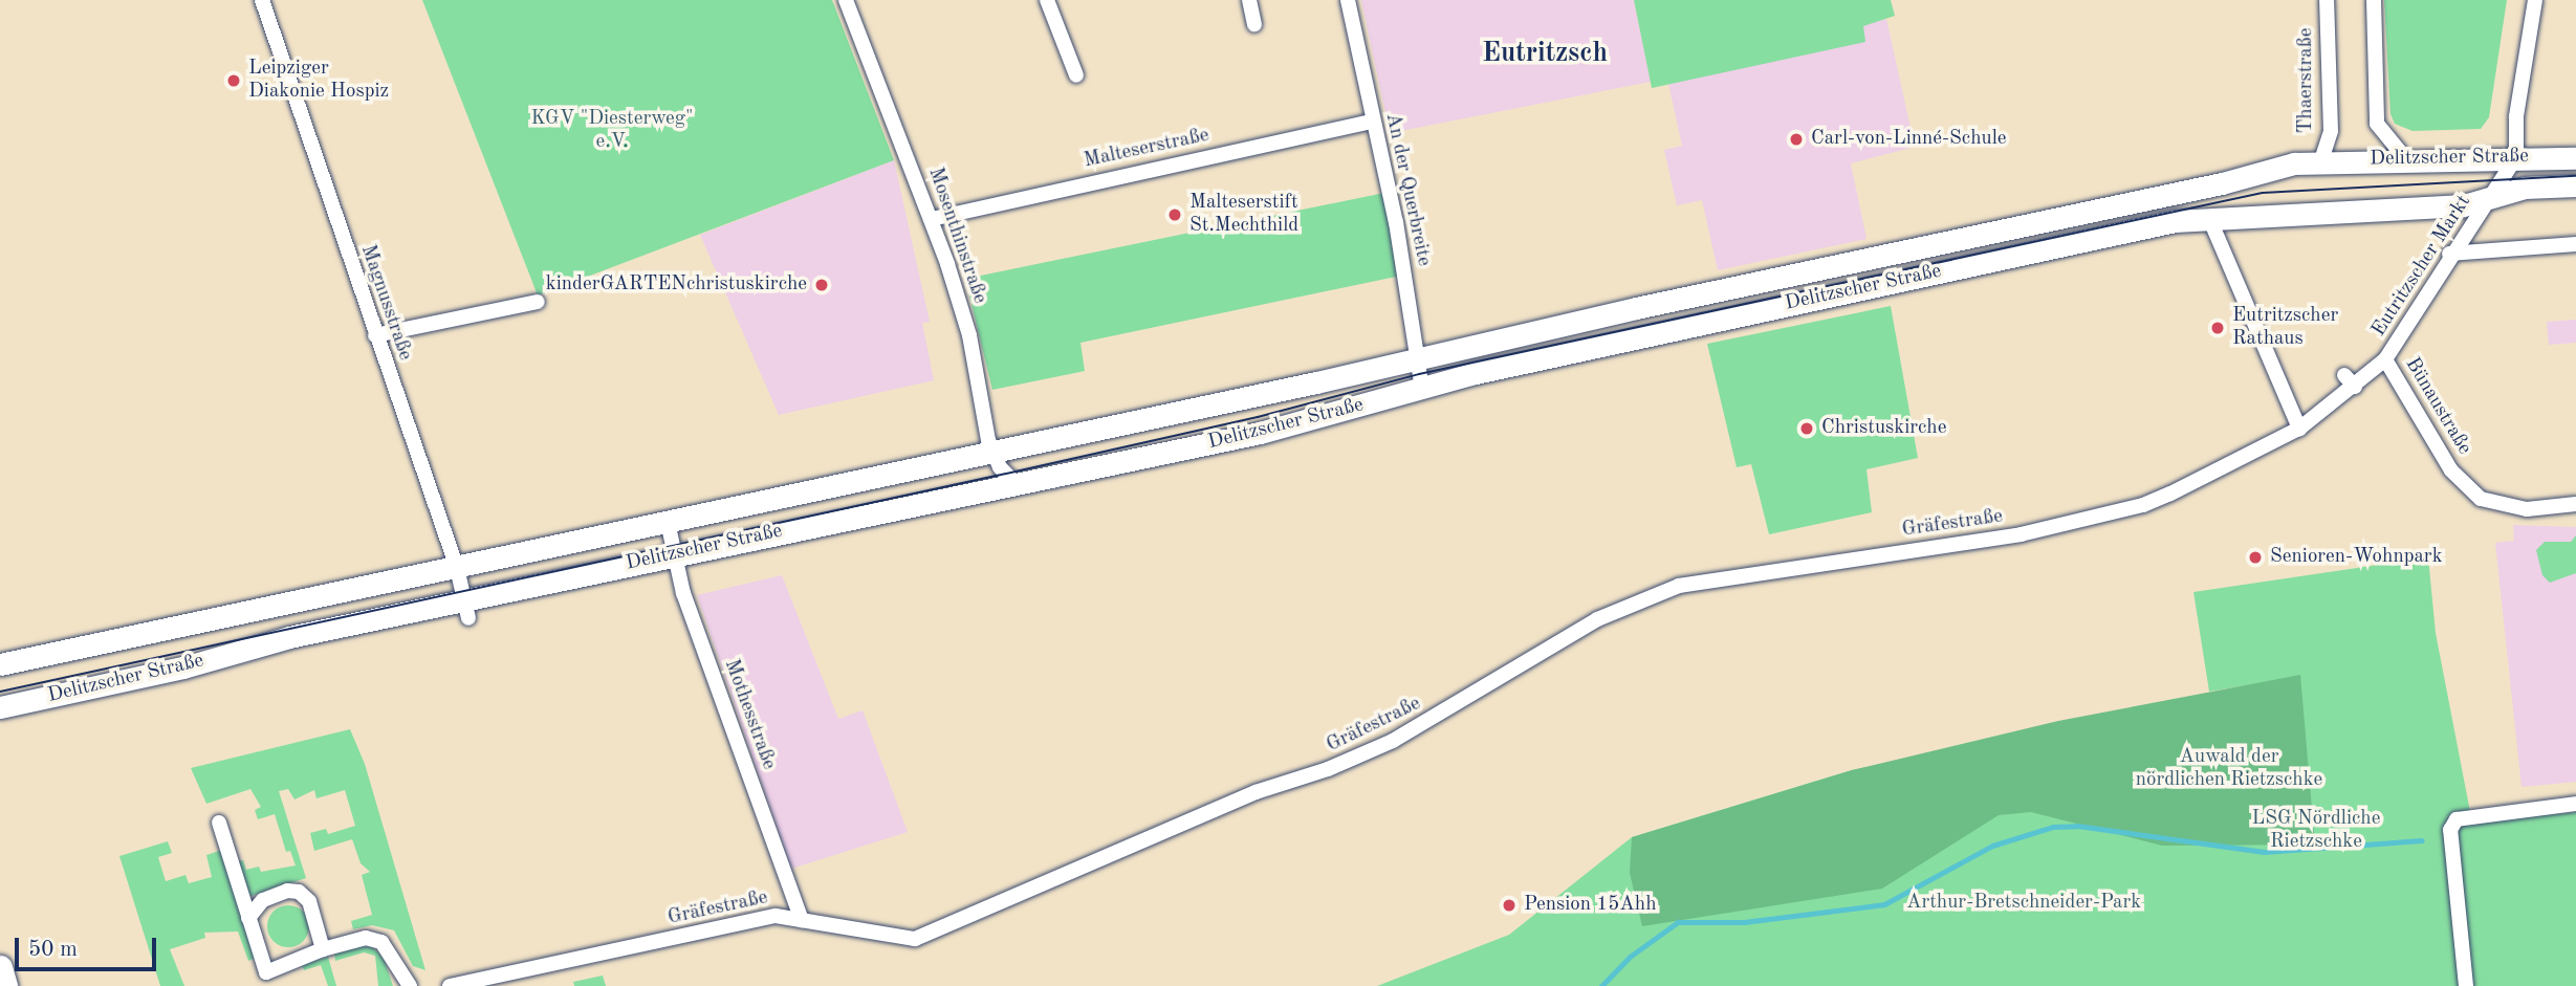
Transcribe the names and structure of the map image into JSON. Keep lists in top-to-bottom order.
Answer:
{
  "streets": {
    "main road": ["Delitzscher Straße"],
    "street": [
      "Thaerstraße",
      "Malteserstraße",
      "An der Querbreite",
      "Mosenthinstraße",
      "Eutritzscher Markt",
      "Magnusstraße",
      "Bünaustraße",
      "Gräfestraße",
      "Mothesstraße"
    ]
  },
  "crossings": [
    ["Thaerstraße", "Delitzscher Straße"],
    ["Malteserstraße", "An der Querbreite"],
    ["Malteserstraße", "Mosenthinstraße"],
    ["Delitzscher Straße", "An der Querbreite"],
    ["Delitzscher Straße", "Mosenthinstraße"],
    ["Delitzscher Straße", "Eutritzscher Markt"],
    ["Delitzscher Straße", "Magnusstraße"],
    ["Delitzscher Straße", "Mothesstraße"],
    ["Eutritzscher Markt", "Bünaustraße"],
    ["Eutritzscher Markt", "Gräfestraße"],
    ["Gräfestraße", "Mothesstraße"]
  ],
  "districts": ["Eutritzsch"],
  "parks": [
    "KGV \"Diesterweg\" e.V.",
    "Auwald der nördlichen Rietzschke",
    "LSG Nördliche Rietzschke",
    "Arthur-Bretschneider-Park"
  ],
  "places": [
    "Leipziger Diakonie Hospiz",
    "Carl-von-Linné-Schule",
    "Malteserstift St.Mechthild",
    "kinderGARTENchristuskirche",
    "Eutritzscher Rathaus",
    "Christuskirche",
    "Senioren-Wohnpark",
    "Pension 15Ahh"
  ],
  "scale_bar": "50 m"
}
